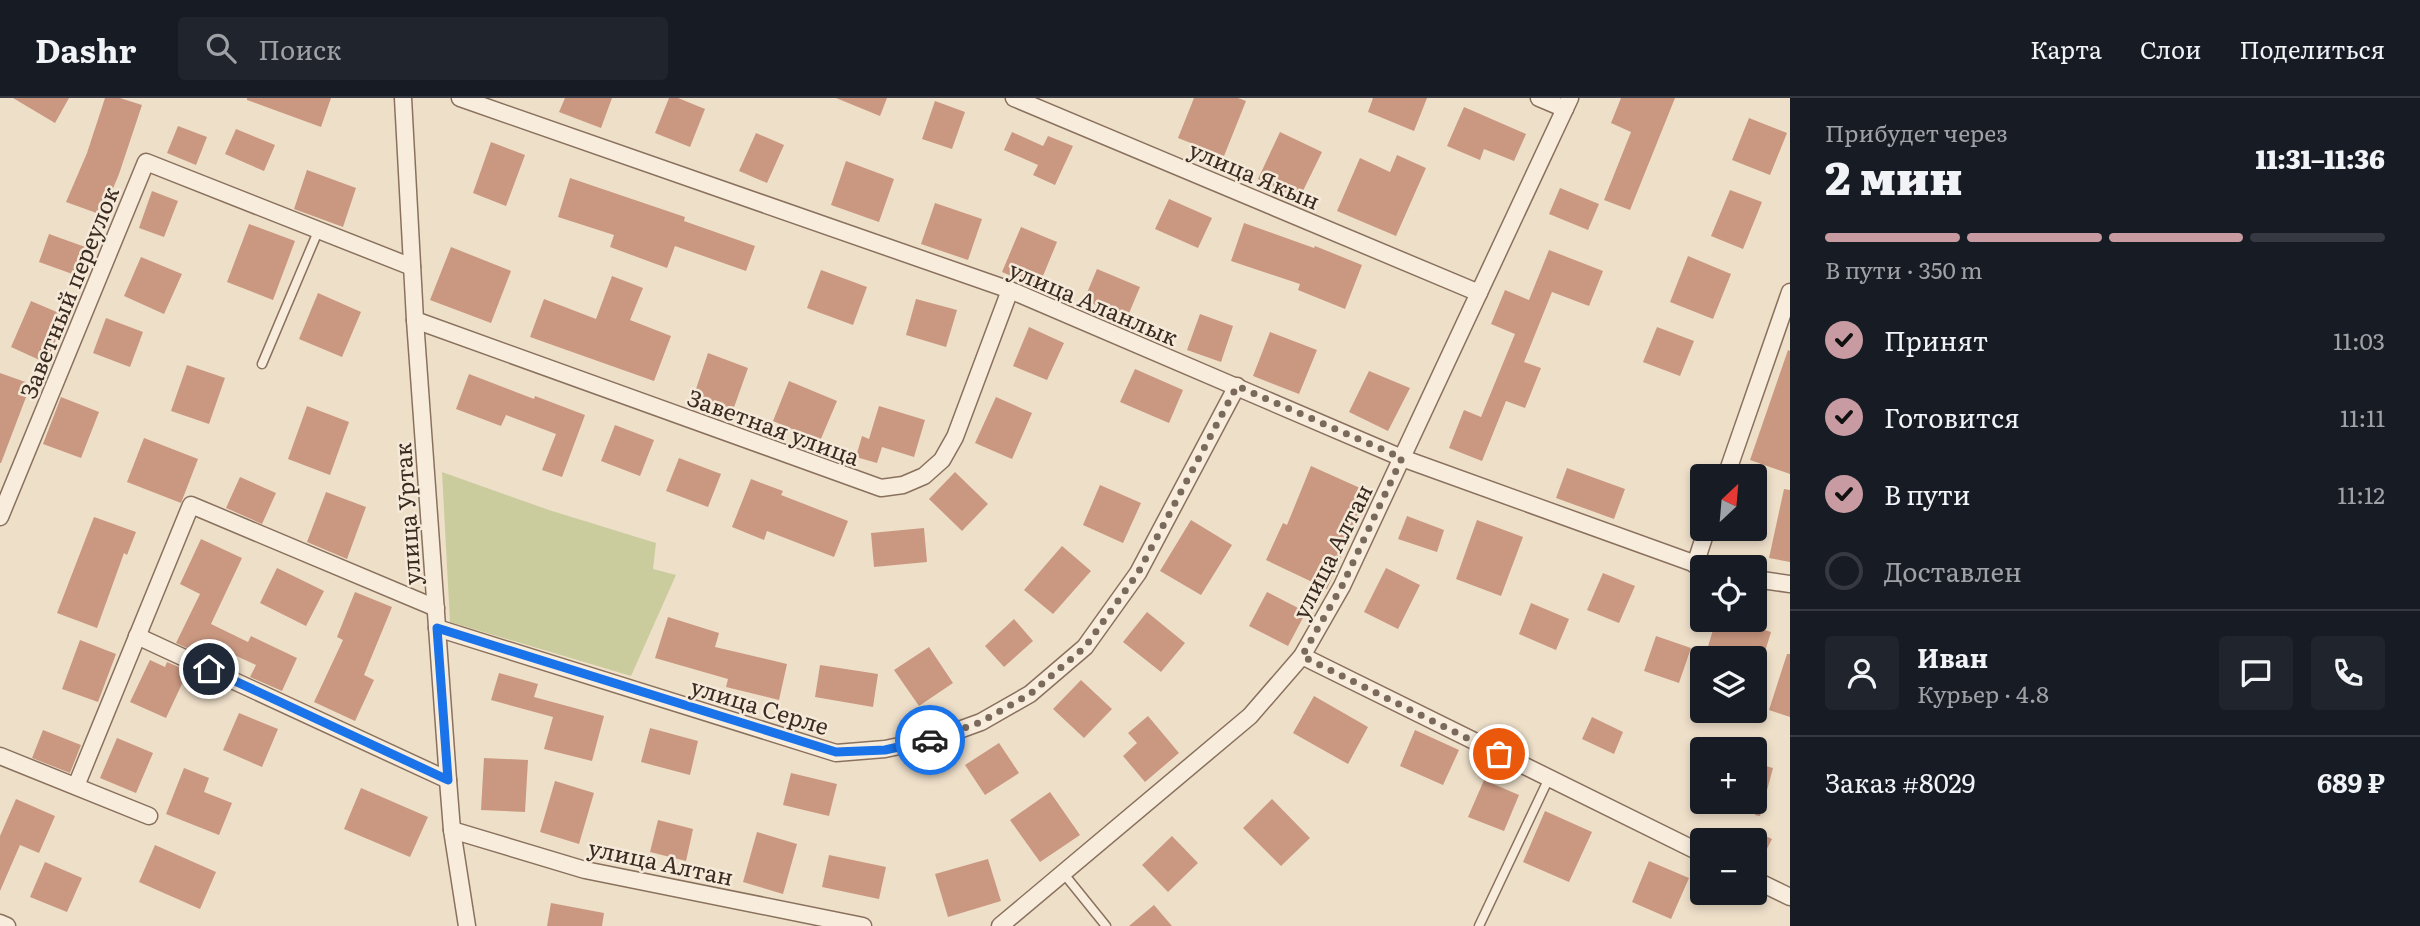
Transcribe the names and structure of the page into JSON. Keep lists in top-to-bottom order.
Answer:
{
  "streets": {
    "street": [
      "улица Якын",
      "Заветный переулок",
      "улица Аланлык",
      "Заветная улица",
      "улица Уртак",
      "улица Алтан",
      "улица Серле"
    ]
  },
  "crossings": [
    ["улица Якын", "улица Алтан"],
    ["улица Аланлык", "Заветная улица"],
    ["улица Аланлык", "улица Алтан"],
    ["улица Аланлык", "улица Серле"],
    ["Заветная улица", "улица Уртак"],
    ["улица Уртак", "улица Алтан"],
    ["улица Уртак", "улица Серле"]
  ],
  "north": "top right",
  "page": {
    "header": "Dashr",
    "search": "Поиск",
    "nav": ["Карта", "Слои", "Поделиться"],
    "heading": ["2 мин", "Прибудет через", "11:31–11:36"],
    "panel": [
      "Иван",
      "Курьер · 4.8",
      "Заказ #8029",
      "689 ₽"
    ],
    "bar": "В пути · 350 m",
    "list": [
      ["Принят", "11:03"],
      ["Готовится", "11:11"],
      ["В пути", "11:12"],
      "Доставлен"
    ],
    "map_buttons": ["+", "−"]
  }
}
